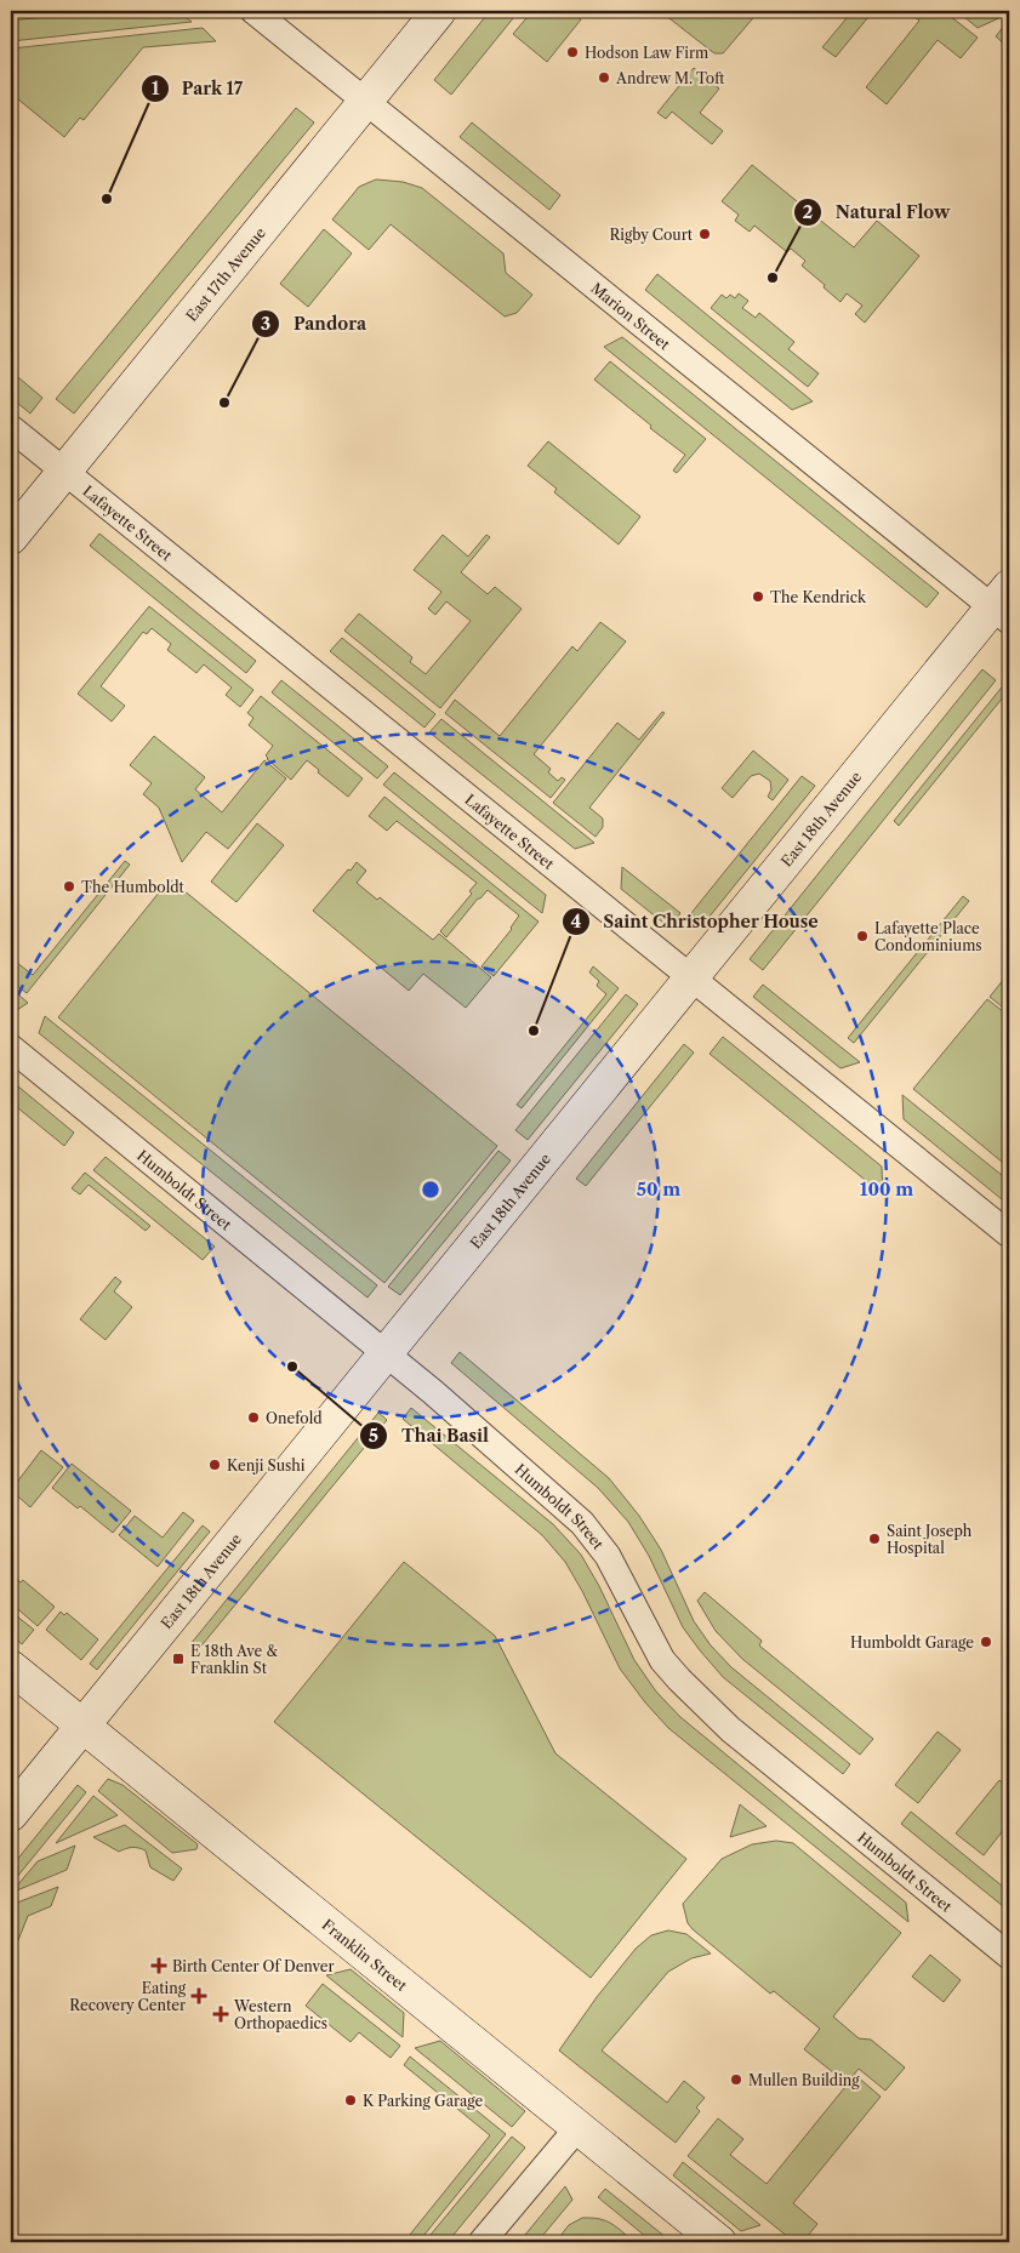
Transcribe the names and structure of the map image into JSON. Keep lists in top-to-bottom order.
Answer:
{
  "streets": {
    "main road": ["East 17th Avenue", "East 18th Avenue", "Franklin Street"],
    "street": ["Marion Street", "Lafayette Street", "Humboldt Street"]
  },
  "crossings": [
    ["East 17th Avenue", "Marion Street"],
    ["East 17th Avenue", "Lafayette Street"],
    ["Marion Street", "East 18th Avenue"],
    ["Lafayette Street", "East 18th Avenue"],
    ["East 18th Avenue", "Humboldt Street"],
    ["East 18th Avenue", "Franklin Street"]
  ],
  "places": {
    "other": [
      "Hodson Law Firm",
      "Andrew M. Toft",
      "Park 17",
      "Rigby Court",
      "Natural Flow",
      "Pandora",
      "The Kendrick",
      "The Humboldt",
      "Lafayette Place Condominiums",
      "Saint Christopher House",
      "Thai Basil",
      "Onefold",
      "Kenji Sushi",
      "Saint Joseph Hospital",
      "Humboldt Garage",
      "Mullen Building",
      "K Parking Garage"
    ],
    "transit": ["E 18th Ave & Franklin St"],
    "health": ["Birth Center Of Denver", "Eating Recovery Center", "Western Orthopaedics"]
  },
  "rings": ["50 m", "100 m"]
}
